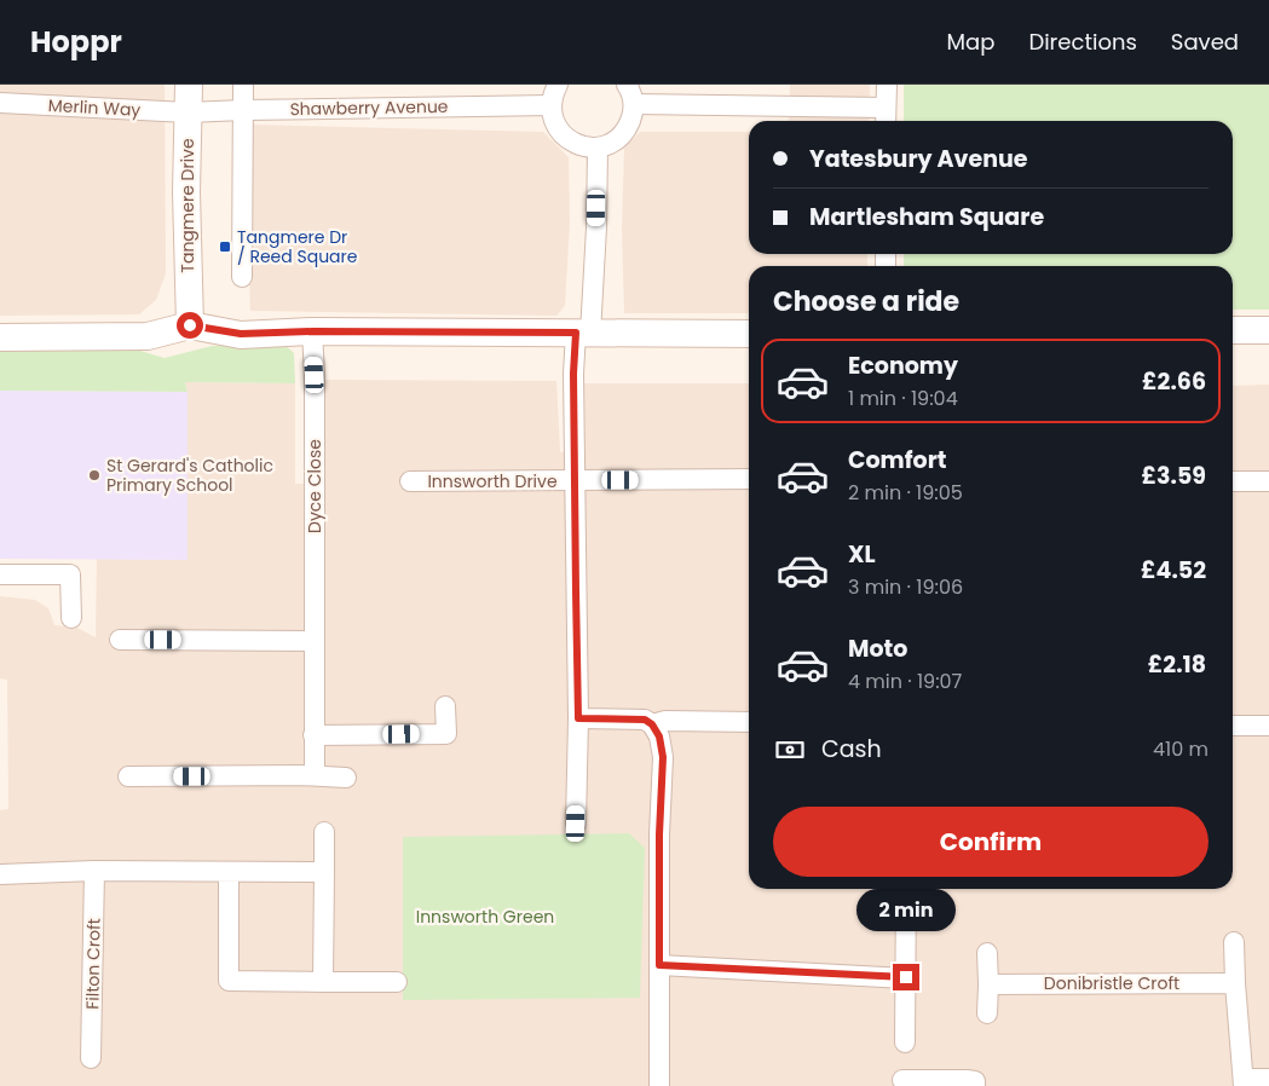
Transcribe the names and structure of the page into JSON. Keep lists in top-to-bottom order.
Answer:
{
  "streets": {
    "street": [
      "Merlin Way",
      "Shawberry Avenue",
      "Tangmere Drive",
      "Innsworth Drive",
      "Dyce Close",
      "Filton Croft",
      "Donibristle Croft"
    ]
  },
  "crossings": [
    ["Merlin Way", "Shawberry Avenue"],
    ["Merlin Way", "Tangmere Drive"],
    ["Shawberry Avenue", "Tangmere Drive"]
  ],
  "parks": ["Innsworth Green"],
  "places": {
    "transit": ["Tangmere Dr / Reed Square"],
    "other": ["St Gerard's Catholic Primary School"]
  },
  "page": {
    "header": "Hoppr",
    "nav": ["Map", "Directions", "Saved"],
    "banner": ["Yatesbury Avenue", "Martlesham Square"],
    "heading": "Choose a ride",
    "list": [
      {
        "name": "Economy",
        "note": "1 min · 19:04",
        "value": "£2.66"
      },
      {
        "name": "Comfort",
        "note": "2 min · 19:05",
        "value": "£3.59"
      },
      {
        "name": "XL",
        "note": "3 min · 19:06",
        "value": "£4.52"
      },
      {
        "name": "Moto",
        "note": "4 min · 19:07",
        "value": "£2.18"
      }
    ],
    "pay": ["Cash", "410 m"],
    "buttons": "Confirm",
    "bubble": "2 min"
  }
}
